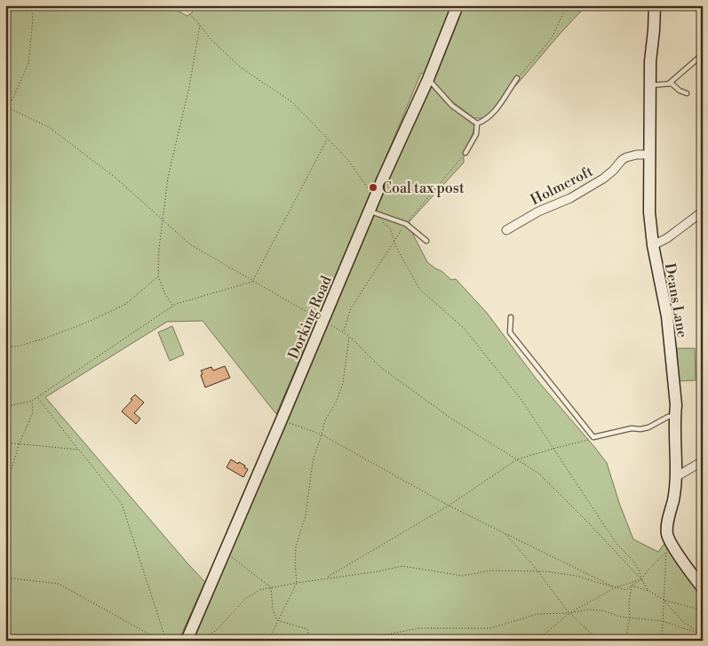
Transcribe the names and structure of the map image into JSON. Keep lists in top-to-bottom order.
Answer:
{
  "streets": {
    "main road": ["Deans Lane", "Dorking Road"],
    "street": ["Holmcroft"]
  },
  "crossings": [
    ["Holmcroft", "Deans Lane"]
  ],
  "places": ["Coal tax post"]
}
